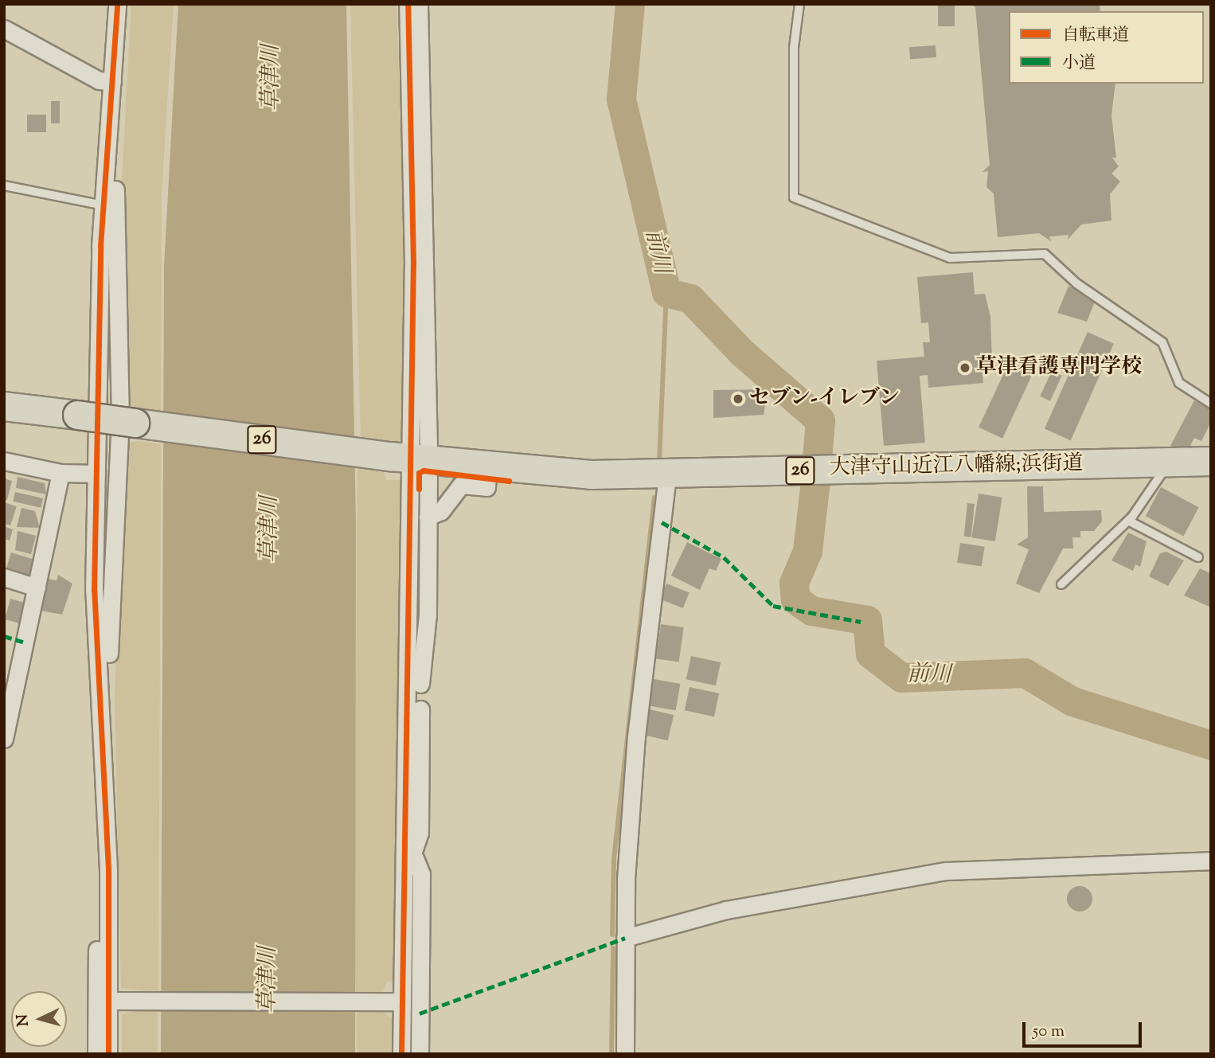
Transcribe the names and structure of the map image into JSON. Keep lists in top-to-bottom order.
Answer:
{
  "streets": {
    "main road": ["26", "大津守山近江八幡線;浜街道"]
  },
  "water": ["草津川", "前川"],
  "places": ["草津看護専門学校", "セブン-イレブン"],
  "legend": ["自転車道", "小道"],
  "scale_bar": "50 m",
  "north": "left"
}
